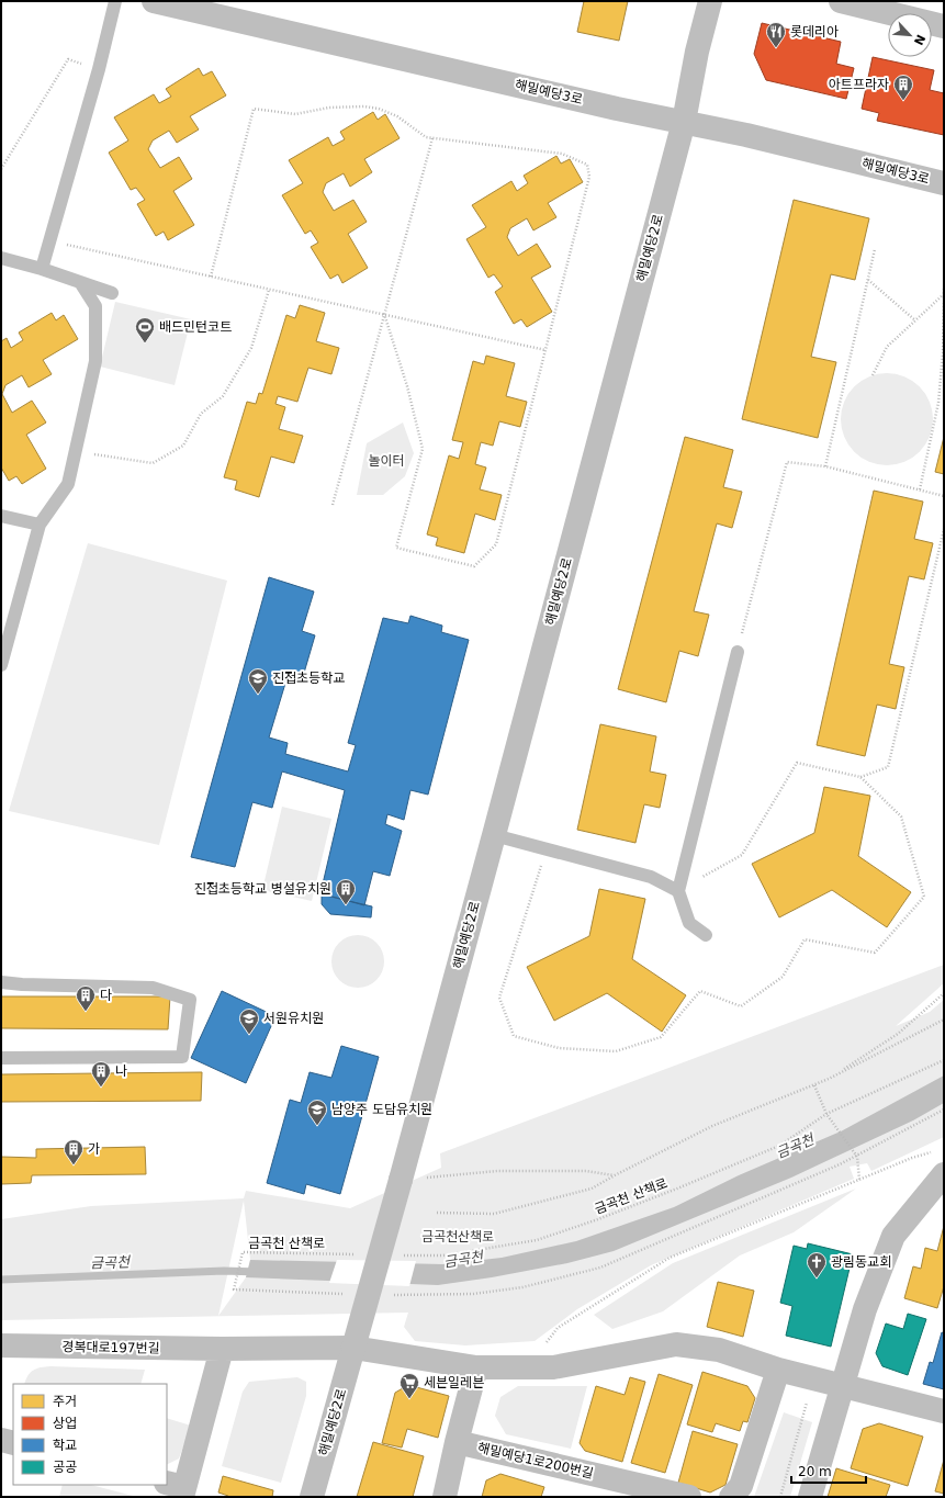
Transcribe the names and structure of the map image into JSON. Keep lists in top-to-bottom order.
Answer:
{
  "streets": {
    "street": [
      "해밀예당3로",
      "해밀예당2로",
      "경복대로197번길",
      "해밀예당1로200번길"
    ],
    "path": ["금곡천 산책로"]
  },
  "crossings": [
    ["해밀예당3로", "해밀예당2로"],
    ["해밀예당2로", "경복대로197번길"]
  ],
  "water": ["금곡천"],
  "parks": ["놀이터", "금곡천산책로"],
  "places": {
    "restaurant": ["롯데리아"],
    "building": [
      "아트프라자",
      "진접초등학교 병설유치원",
      "다",
      "나",
      "가"
    ],
    "sports": ["배드민턴코트"],
    "school or university": ["진접초등학교", "서원유치원", "남양주 도담유치원"],
    "church": ["광림동교회"],
    "supermarket": ["세븐일레븐"]
  },
  "legend": [
    "주거",
    "상업",
    "학교",
    "공공"
  ],
  "scale_bar": "20 m",
  "north": "bottom right"
}
